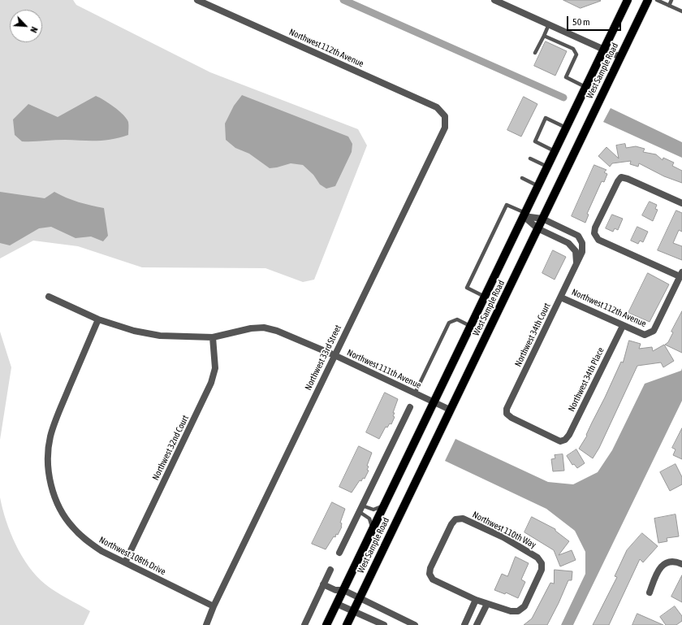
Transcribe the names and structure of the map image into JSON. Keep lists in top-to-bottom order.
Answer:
{
  "streets": {
    "main road": ["West Sample Road"],
    "street": [
      "Northwest 112th Avenue",
      "Northwest 34th Court",
      "Northwest 33rd Street",
      "Northwest 111th Avenue",
      "Northwest 34th Place",
      "Northwest 32nd Court",
      "Northwest 110th Way",
      "Northwest 108th Drive"
    ]
  },
  "crossings": [
    ["Northwest 112th Avenue", "Northwest 34th Court"],
    ["Northwest 112th Avenue", "Northwest 33rd Street"],
    ["Northwest 112th Avenue", "Northwest 34th Place"],
    ["West Sample Road", "Northwest 34th Court"],
    ["West Sample Road", "Northwest 111th Avenue"],
    ["Northwest 34th Court", "Northwest 34th Place"],
    ["Northwest 33rd Street", "Northwest 111th Avenue"],
    ["Northwest 33rd Street", "Northwest 108th Drive"],
    ["Northwest 111th Avenue", "Northwest 32nd Court"],
    ["Northwest 111th Avenue", "Northwest 108th Drive"],
    ["Northwest 32nd Court", "Northwest 108th Drive"]
  ],
  "scale_bar": "50 m",
  "north": "bottom right"
}
